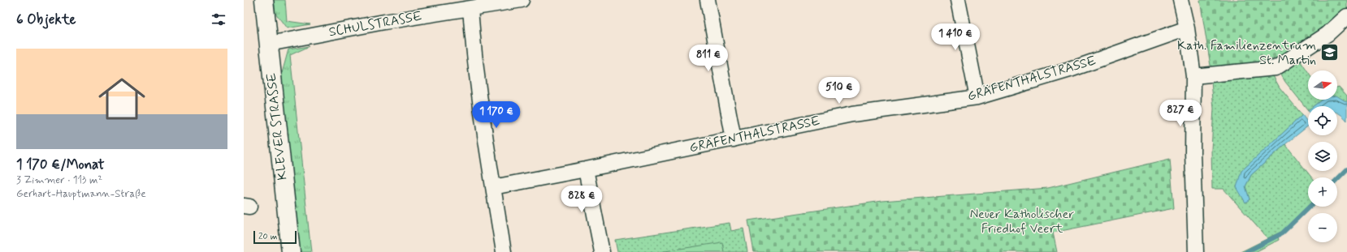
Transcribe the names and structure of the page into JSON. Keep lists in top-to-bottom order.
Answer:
{
  "streets": {
    "main road": ["KLEVER STRASSE"],
    "street": ["SCHULSTRASSE", "GRÄFENTHALSTRASSE"]
  },
  "crossings": [
    ["SCHULSTRASSE", "KLEVER STRASSE"]
  ],
  "parks": ["Neuer Katholischer Friedhof Veert"],
  "places": {
    "school or university": ["Kath. Familienzentrum St. Martin"]
  },
  "scale_bar": "20 m",
  "north": "right",
  "page": {
    "heading": "6 Objekte",
    "price": [
      "1 410 €",
      "811 €",
      "510 €",
      "827 €",
      "1 170 €",
      "828 €"
    ],
    "list": [
      {
        "name": "1 170 €/Monat",
        "note": "3 Zimmer · 113 m² · Gerhart-Hauptmann-Straße"
      }
    ],
    "map_buttons": ["+", "−"],
    "scale": "20 m"
  }
}
